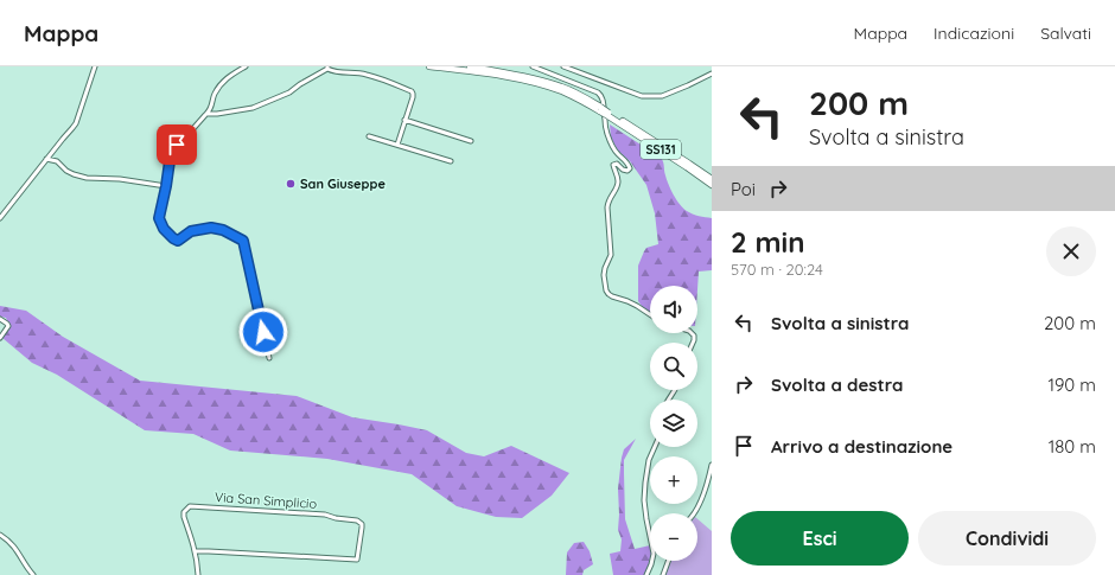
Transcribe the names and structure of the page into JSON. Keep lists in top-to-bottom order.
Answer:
{
  "streets": {
    "highway": ["SS131"],
    "street": ["Via San Simplicio"]
  },
  "places": ["San Giuseppe"],
  "page": {
    "header": "Mappa",
    "nav": ["Mappa", "Indicazioni", "Salvati"],
    "turn": ["200 m", "Svolta a sinistra"],
    "then": "Poi",
    "heading": ["2 min", "570 m · 20:24"],
    "map_buttons": ["+", "−"],
    "list": [
      {
        "name": "Svolta a sinistra",
        "value": "200 m"
      },
      {
        "name": "Svolta a destra",
        "value": "190 m"
      },
      {
        "name": "Arrivo a destinazione",
        "value": "180 m"
      }
    ],
    "buttons": ["Esci", "Condividi"]
  }
}
